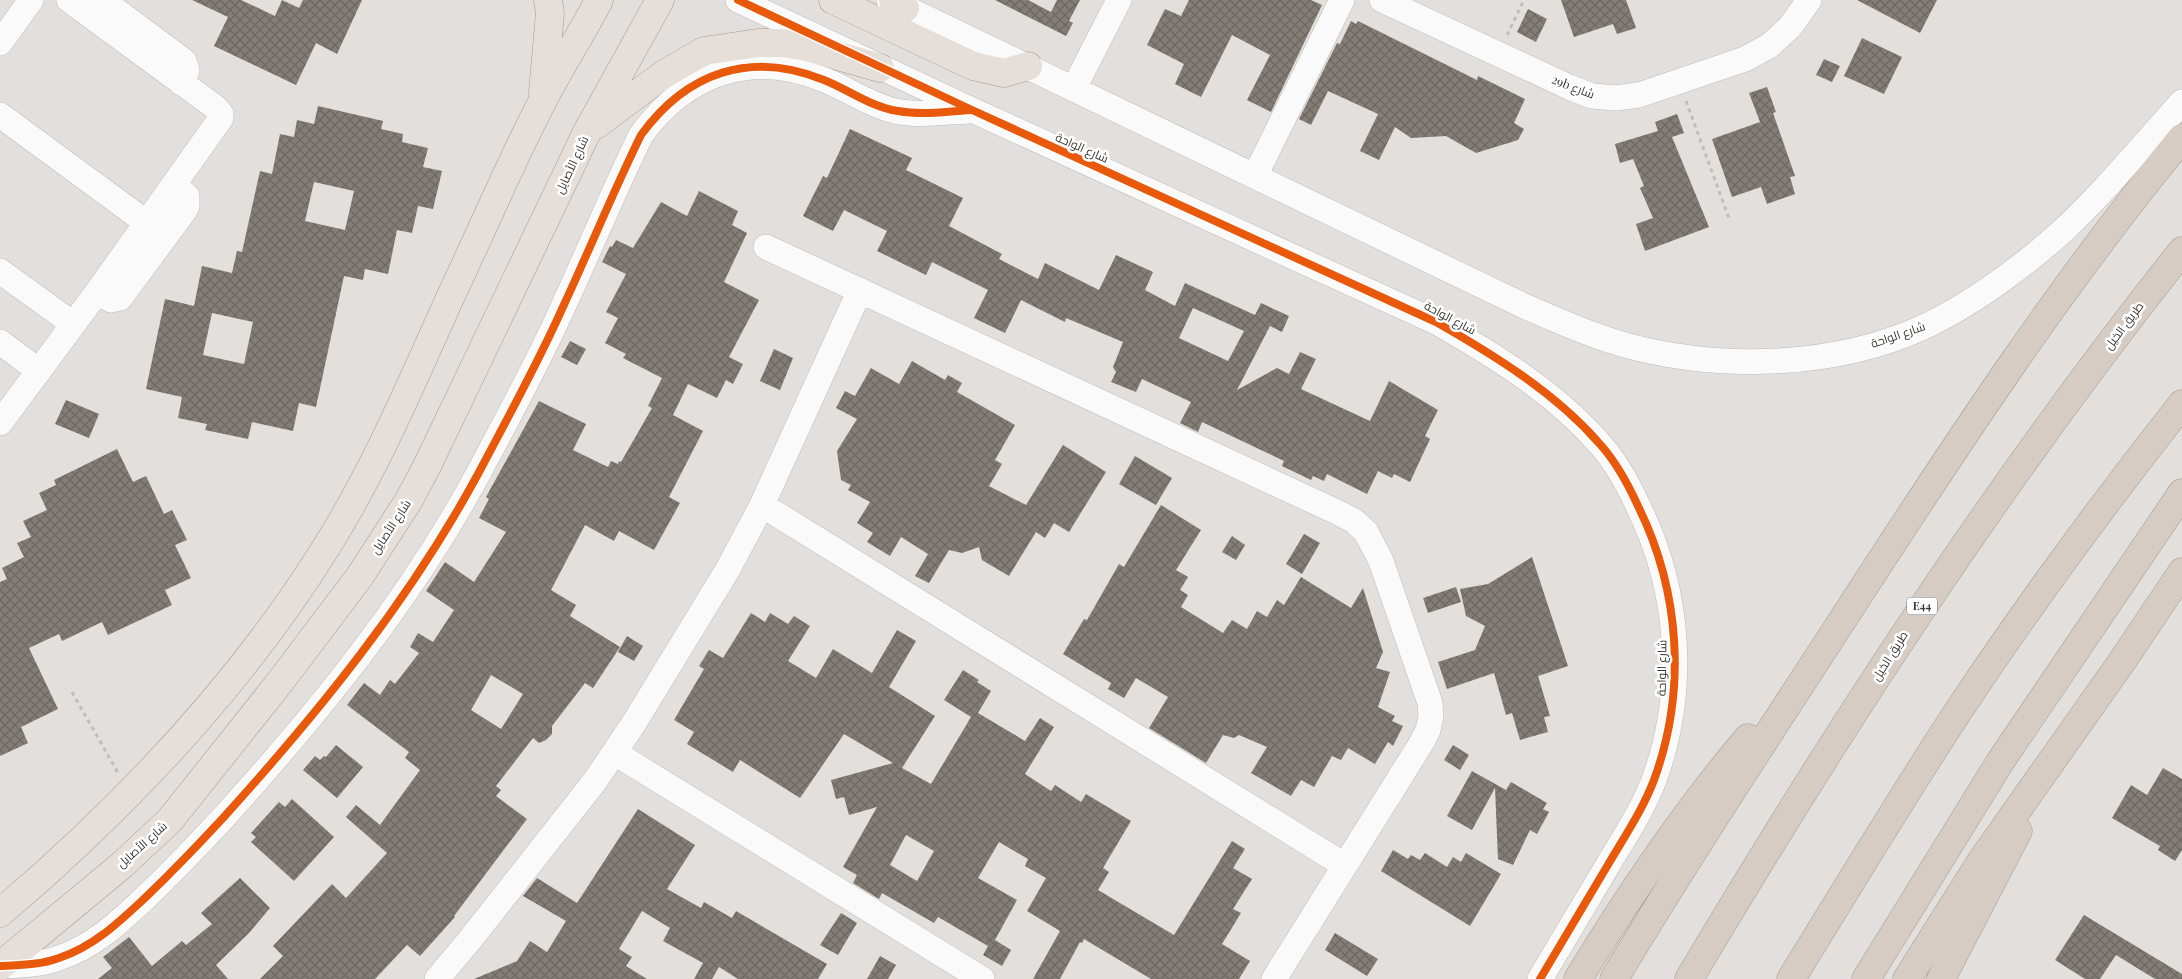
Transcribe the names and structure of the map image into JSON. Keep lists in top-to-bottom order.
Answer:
{
  "streets": {
    "highway": ["طريق الخيل", "E44"],
    "main road": ["شارع الأصايل"],
    "street": ["29b شارع", "شارع الواحة"]
  }
}
